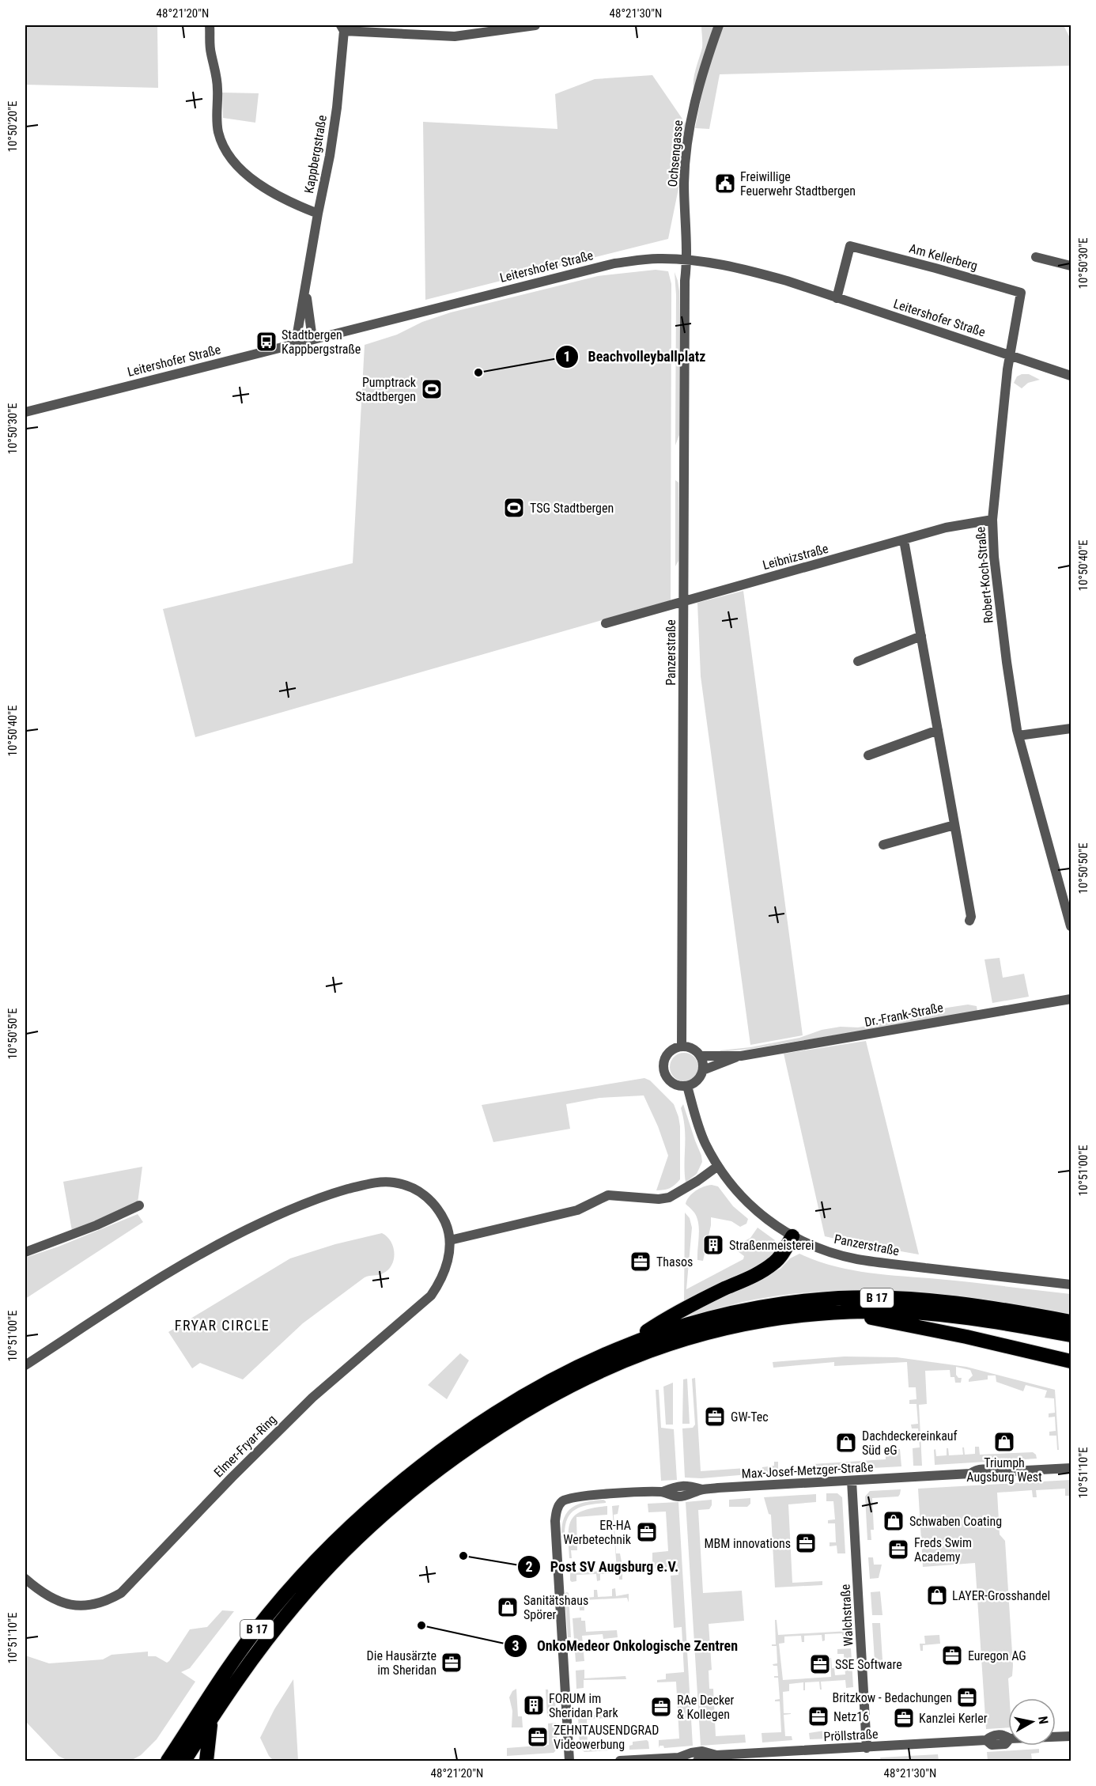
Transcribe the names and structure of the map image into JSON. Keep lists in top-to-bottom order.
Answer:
{
  "streets": {
    "highway": ["B 17"],
    "street": [
      "Ochsengasse",
      "Kappbergstraße",
      "Am Kellerberg",
      "Leitershofer Straße",
      "Leibnizstraße",
      "Robert-Koch-Straße",
      "Panzerstraße",
      "Dr.-Frank-Straße",
      "Elmer-Fryar-Ring",
      "Max-Josef-Metzger-Straße",
      "Walchstraße",
      "Pröllstraße"
    ]
  },
  "crossings": [
    ["Ochsengasse", "Leitershofer Straße"],
    ["Ochsengasse", "Panzerstraße"],
    ["Kappbergstraße", "Leitershofer Straße"],
    ["Am Kellerberg", "Leitershofer Straße"],
    ["Am Kellerberg", "Robert-Koch-Straße"],
    ["Leitershofer Straße", "Robert-Koch-Straße"],
    ["Leitershofer Straße", "Panzerstraße"],
    ["Leibnizstraße", "Robert-Koch-Straße"],
    ["Leibnizstraße", "Panzerstraße"],
    ["Panzerstraße", "Dr.-Frank-Straße"],
    ["Max-Josef-Metzger-Straße", "Walchstraße"],
    ["Walchstraße", "Pröllstraße"]
  ],
  "districts": ["FRYAR CIRCLE"],
  "places": {
    "public building": ["Freiwillige Feuerwehr Stadtbergen"],
    "bus stop": ["Stadtbergen Kappbergstraße"],
    "other": ["Beachvolleyballplatz", "Post SV Augsburg e.V.", "OnkoMedeor Onkologische Zentren"],
    "sports": ["Pumptrack Stadtbergen", "TSG Stadtbergen"],
    "building": ["Straßenmeisterei", "FORUM im Sheridan Park"],
    "office": [
      "Thasos",
      "GW-Tec",
      "ER-HA Werbetechnik",
      "MBM innovations",
      "Freds Swim Academy",
      "Euregon AG",
      "Die Hausärzte im Sheridan",
      "SSE Software",
      "Britzkow - Bedachungen",
      "RAe Decker & Kollegen",
      "Netz16",
      "Kanzlei Kerler",
      "ZEHNTAUSENDGRAD Videowerbung"
    ],
    "shop": [
      "Triumph Augsburg West",
      "Dachdeckereinkauf Süd eG",
      "Schwaben Coating",
      "LAYER-Grosshandel",
      "Sanitätshaus Spörer"
    ]
  },
  "north": "right",
  "coordinates": [
    "48°21'20\"N",
    "48°21'30\"N",
    "10°50'20\"E",
    "10°50'30\"E",
    "10°50'40\"E",
    "10°50'50\"E",
    "10°51'00\"E",
    "10°51'10\"E"
  ]
}
